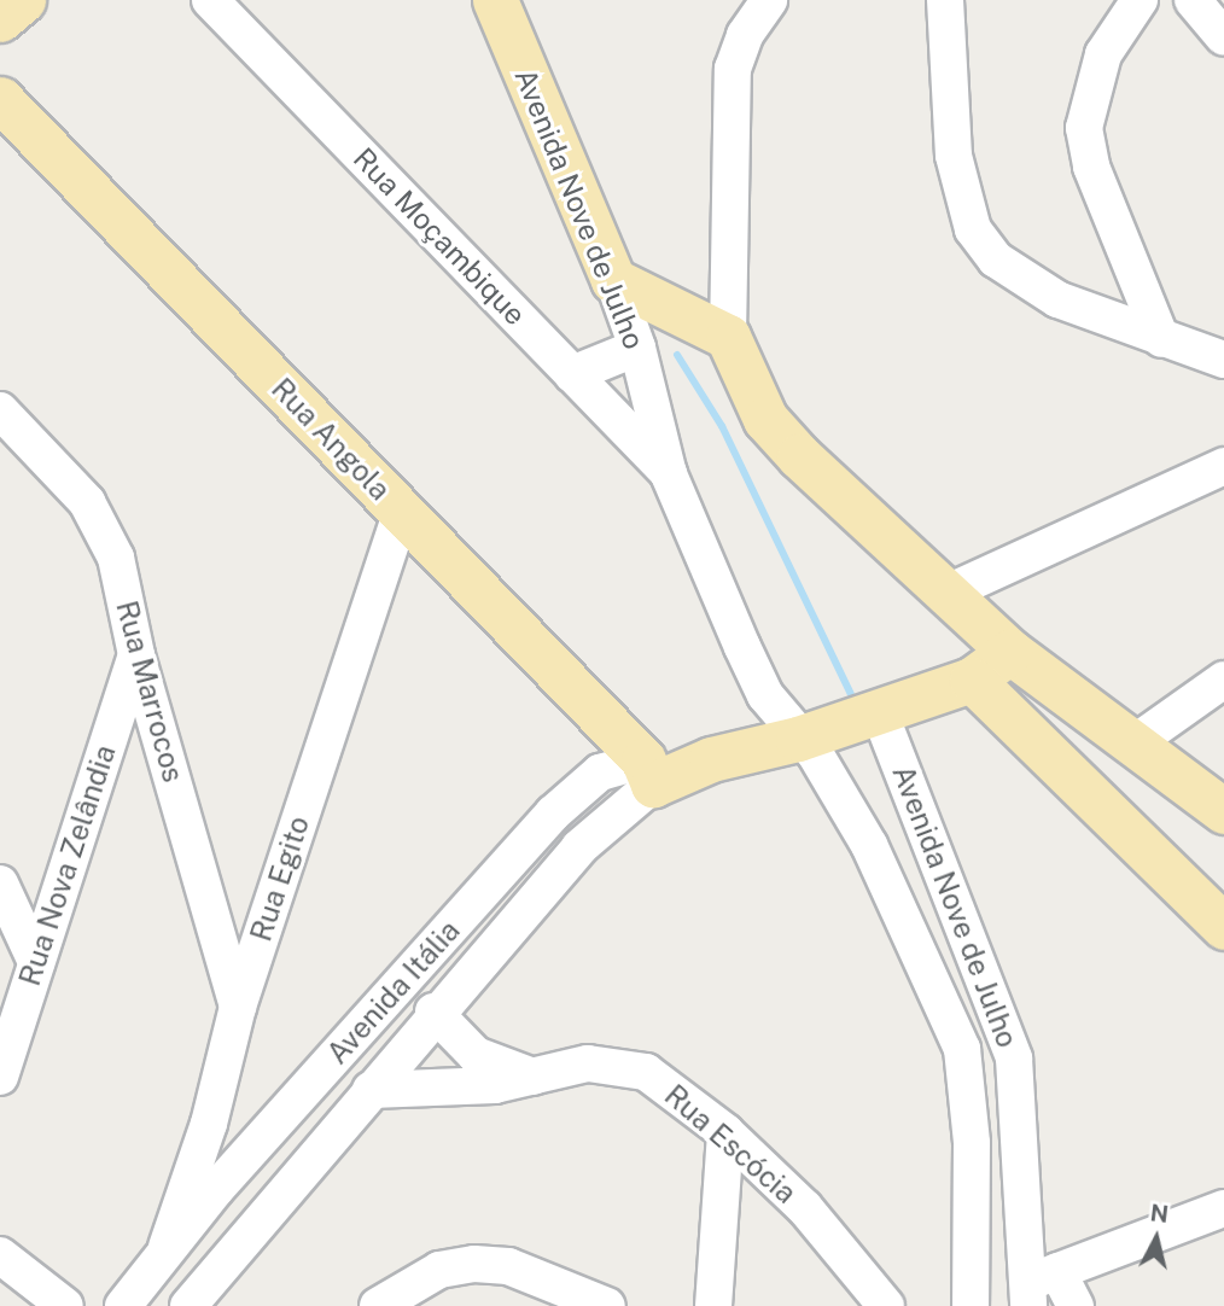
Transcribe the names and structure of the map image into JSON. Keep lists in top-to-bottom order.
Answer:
{
  "streets": {
    "main road": ["Avenida Nove de Julho", "Rua Angola", "Avenida Itália"],
    "street": [
      "Rua Moçambique",
      "Rua Marrocos",
      "Rua Nova Zelândia",
      "Rua Egito",
      "Rua Escócia"
    ]
  },
  "crossings": [
    ["Avenida Nove de Julho", "Rua Moçambique"],
    ["Avenida Nove de Julho", "Avenida Itália"],
    ["Rua Angola", "Rua Egito"],
    ["Rua Angola", "Avenida Itália"],
    ["Rua Marrocos", "Rua Nova Zelândia"],
    ["Rua Marrocos", "Rua Egito"],
    ["Rua Egito", "Avenida Itália"],
    ["Avenida Itália", "Rua Escócia"]
  ],
  "north": "top"
}
